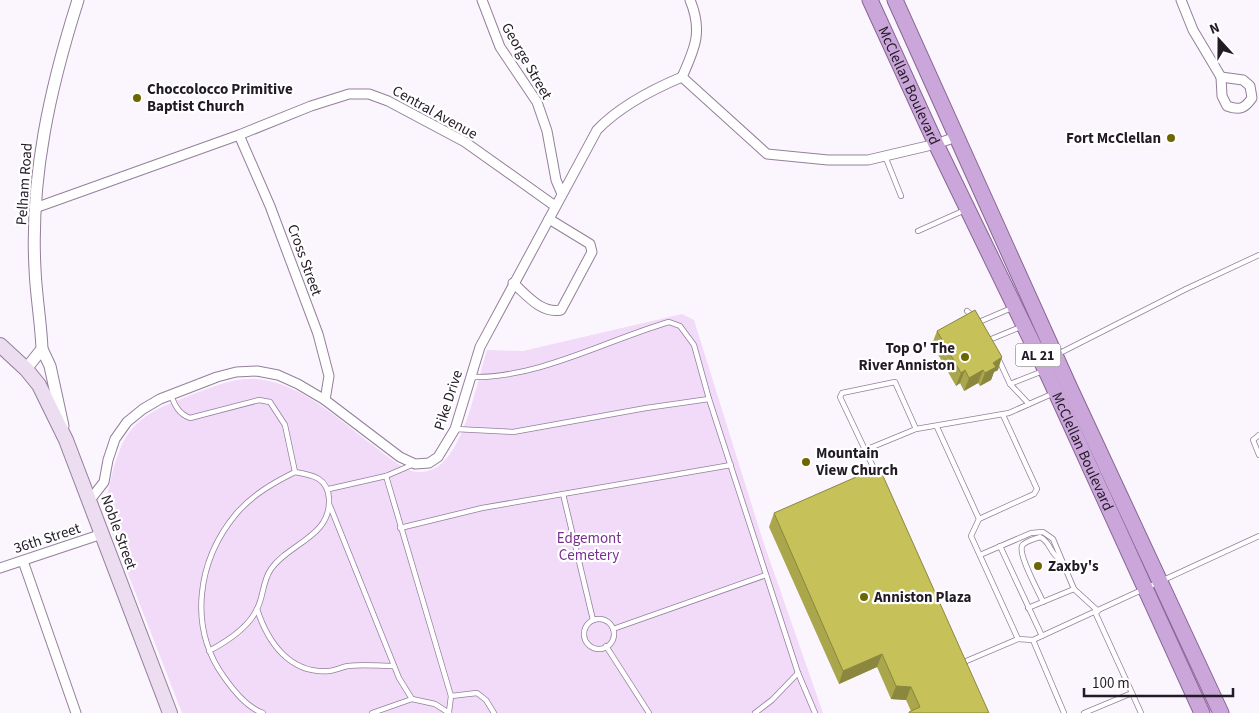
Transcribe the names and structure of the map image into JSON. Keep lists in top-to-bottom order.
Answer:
{
  "streets": {
    "highway": ["McClellan Boulevard", "AL 21"],
    "main road": ["Noble Street"],
    "street": [
      "George Street",
      "Central Avenue",
      "Pelham Road",
      "Cross Street",
      "Pike Drive",
      "36th Street"
    ]
  },
  "crossings": [
    ["George Street", "Pike Drive"],
    ["Central Avenue", "Pelham Road"],
    ["Central Avenue", "Cross Street"],
    ["Central Avenue", "Pike Drive"],
    ["Pelham Road", "Noble Street"],
    ["Noble Street", "36th Street"]
  ],
  "parks": ["Edgemont Cemetery"],
  "places": [
    "Choccolocco Primitive Baptist Church",
    "Fort McClellan",
    "Top O' The River Anniston",
    "Mountain View Church",
    "Zaxby's",
    "Anniston Plaza"
  ],
  "scale_bar": "100 m",
  "north": "top"
}
